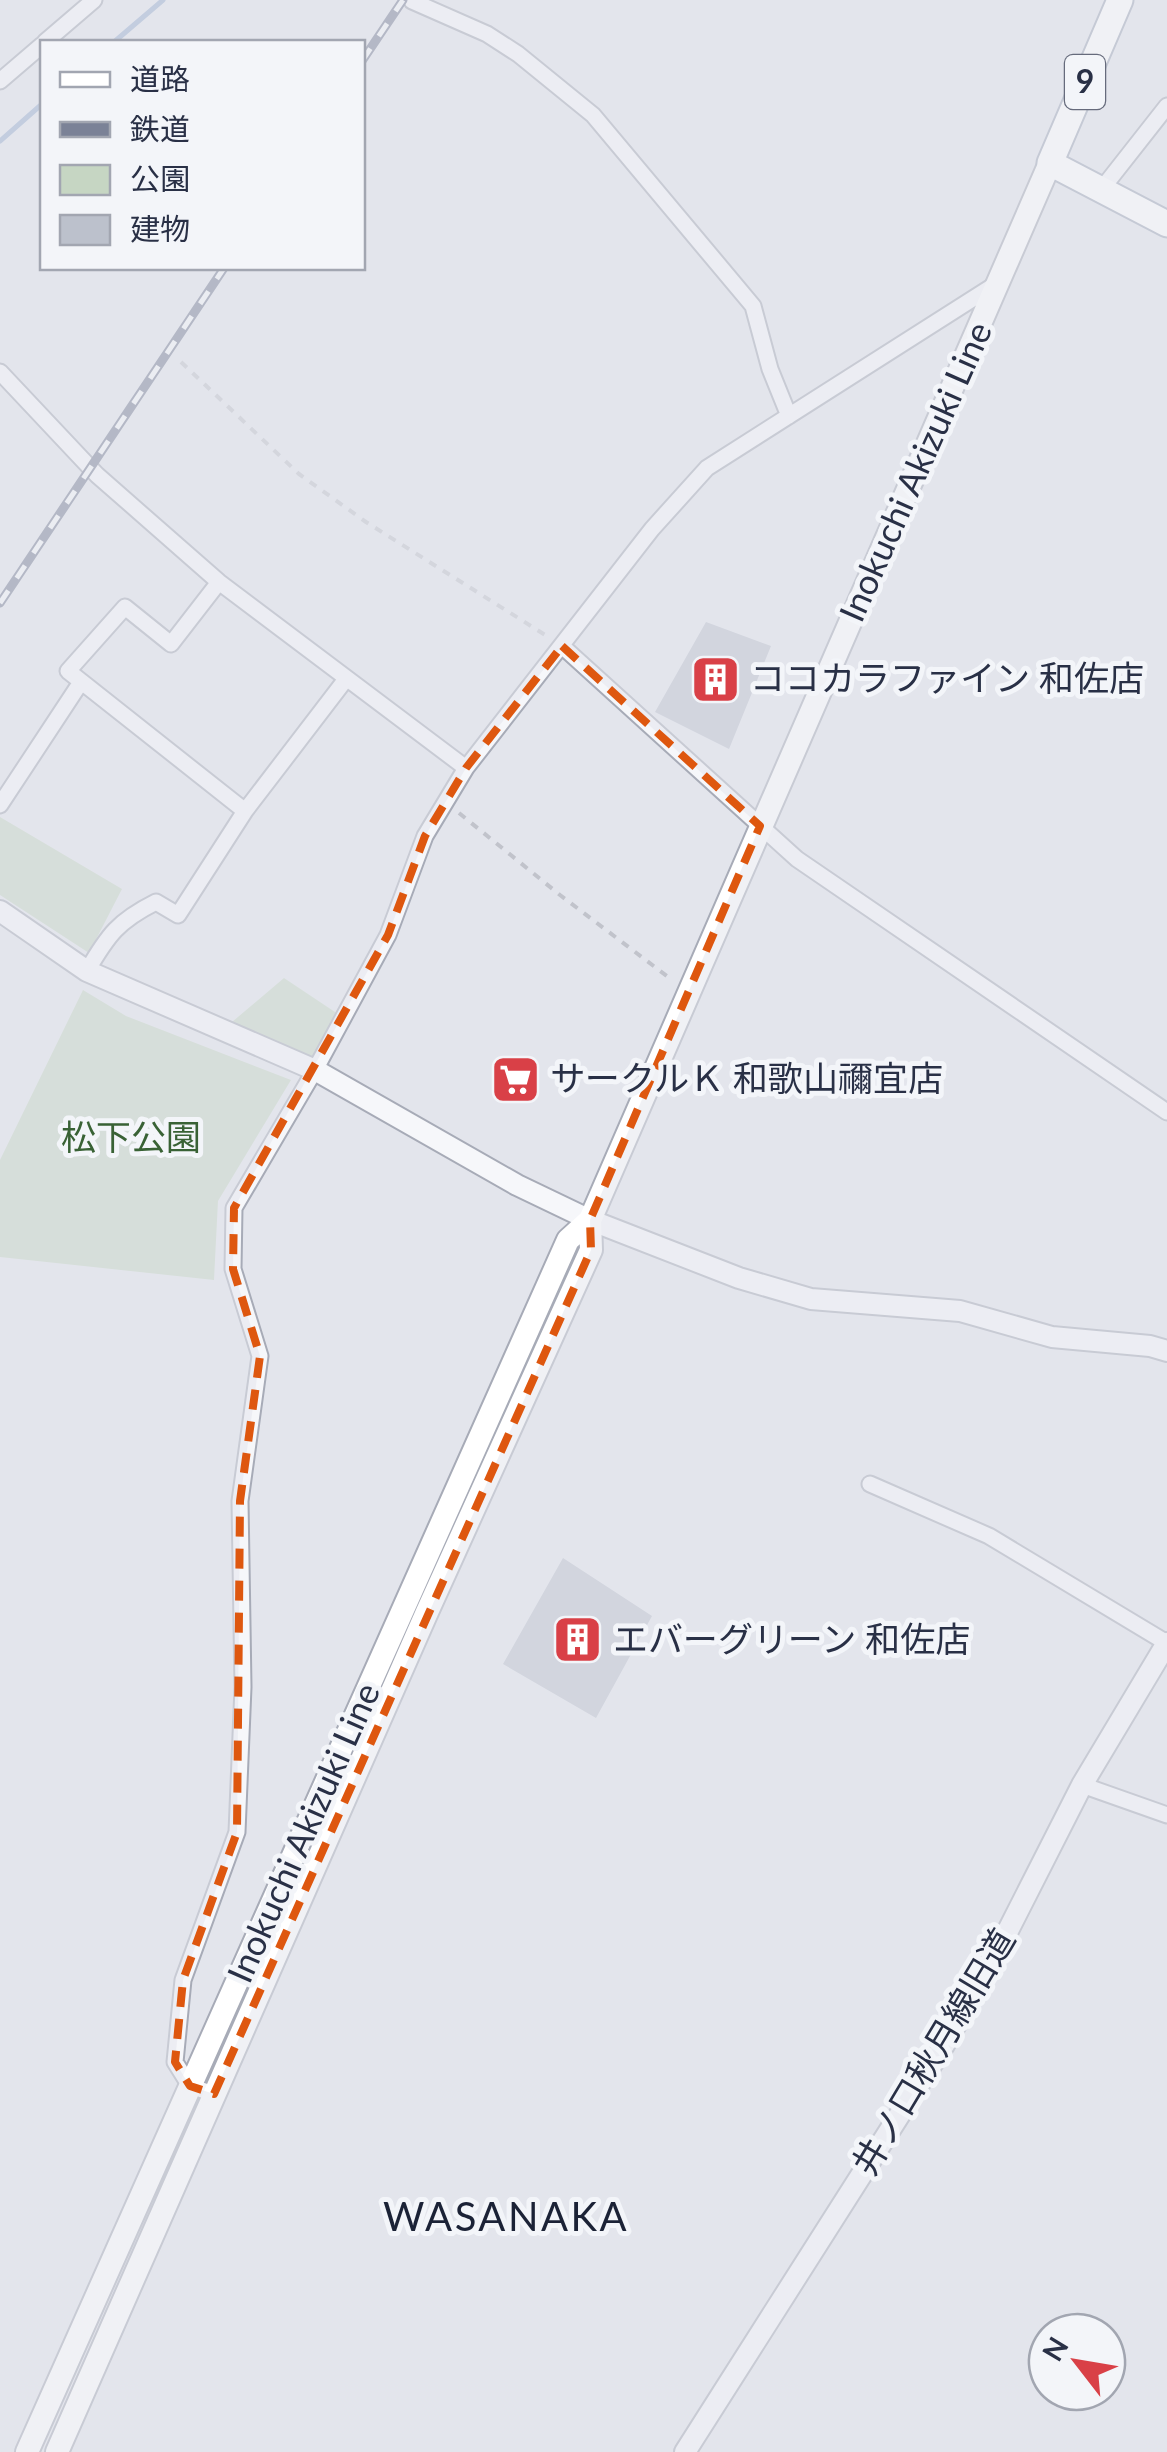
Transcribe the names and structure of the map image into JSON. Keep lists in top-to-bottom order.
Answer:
{
  "streets": {
    "main road": ["9", "Inokuchi Akizuki Line"],
    "street": ["井ノ口秋月線旧道"]
  },
  "crossings": [
    ["9", "Inokuchi Akizuki Line"]
  ],
  "districts": ["WASANAKA"],
  "parks": ["松下公園"],
  "places": {
    "building": ["ココカラファイン 和佐店", "エバーグリーン 和佐店"],
    "supermarket": ["サークルＫ 和歌山禰宜店"]
  },
  "legend": [
    "道路",
    "鉄道",
    "公園",
    "建物"
  ],
  "north": "top left"
}
